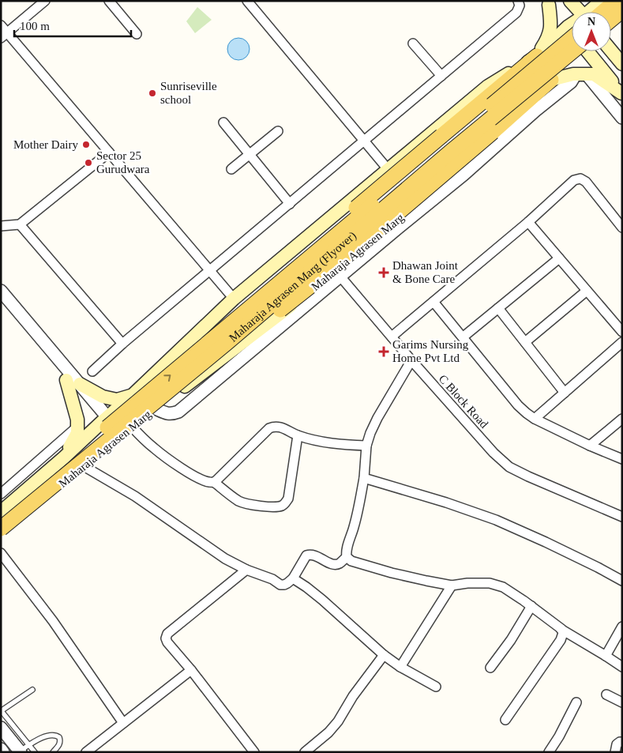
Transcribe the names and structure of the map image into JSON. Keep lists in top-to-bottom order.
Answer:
{
  "streets": {
    "main road": ["Maharaja Agrasen Marg", "Maharaja Agrasen Marg (Flyover)"],
    "street": ["C Block Road"]
  },
  "crossings": [
    ["Maharaja Agrasen Marg", "C Block Road"]
  ],
  "places": {
    "other": ["Sunriseville school", "Mother Dairy", "Sector 25 Gurudwara"],
    "health": ["Dhawan Joint & Bone Care", "Garims Nursing Home Pvt Ltd"]
  },
  "scale_bar": "100 m",
  "north": "top"
}
